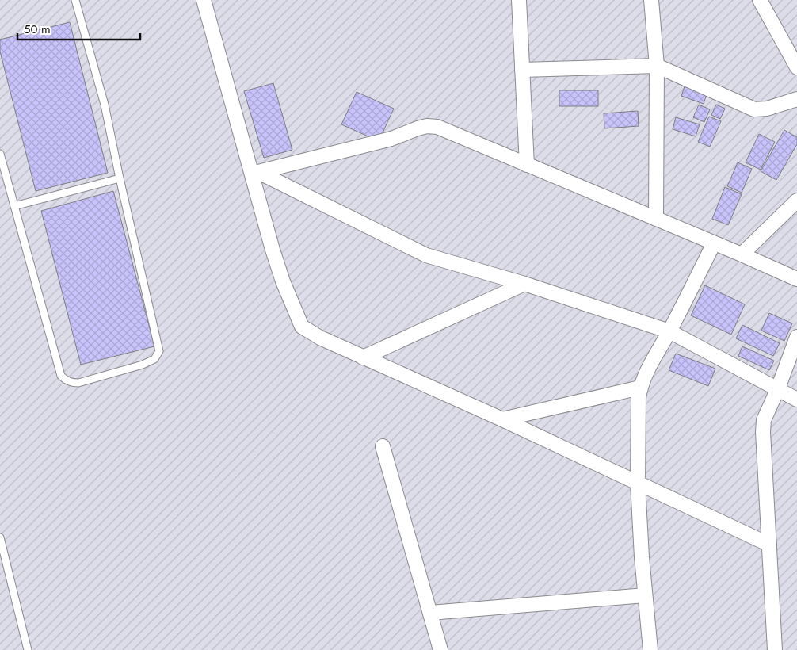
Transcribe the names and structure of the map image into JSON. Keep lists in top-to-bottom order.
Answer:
{
  "scale_bar": "50 m"
}
